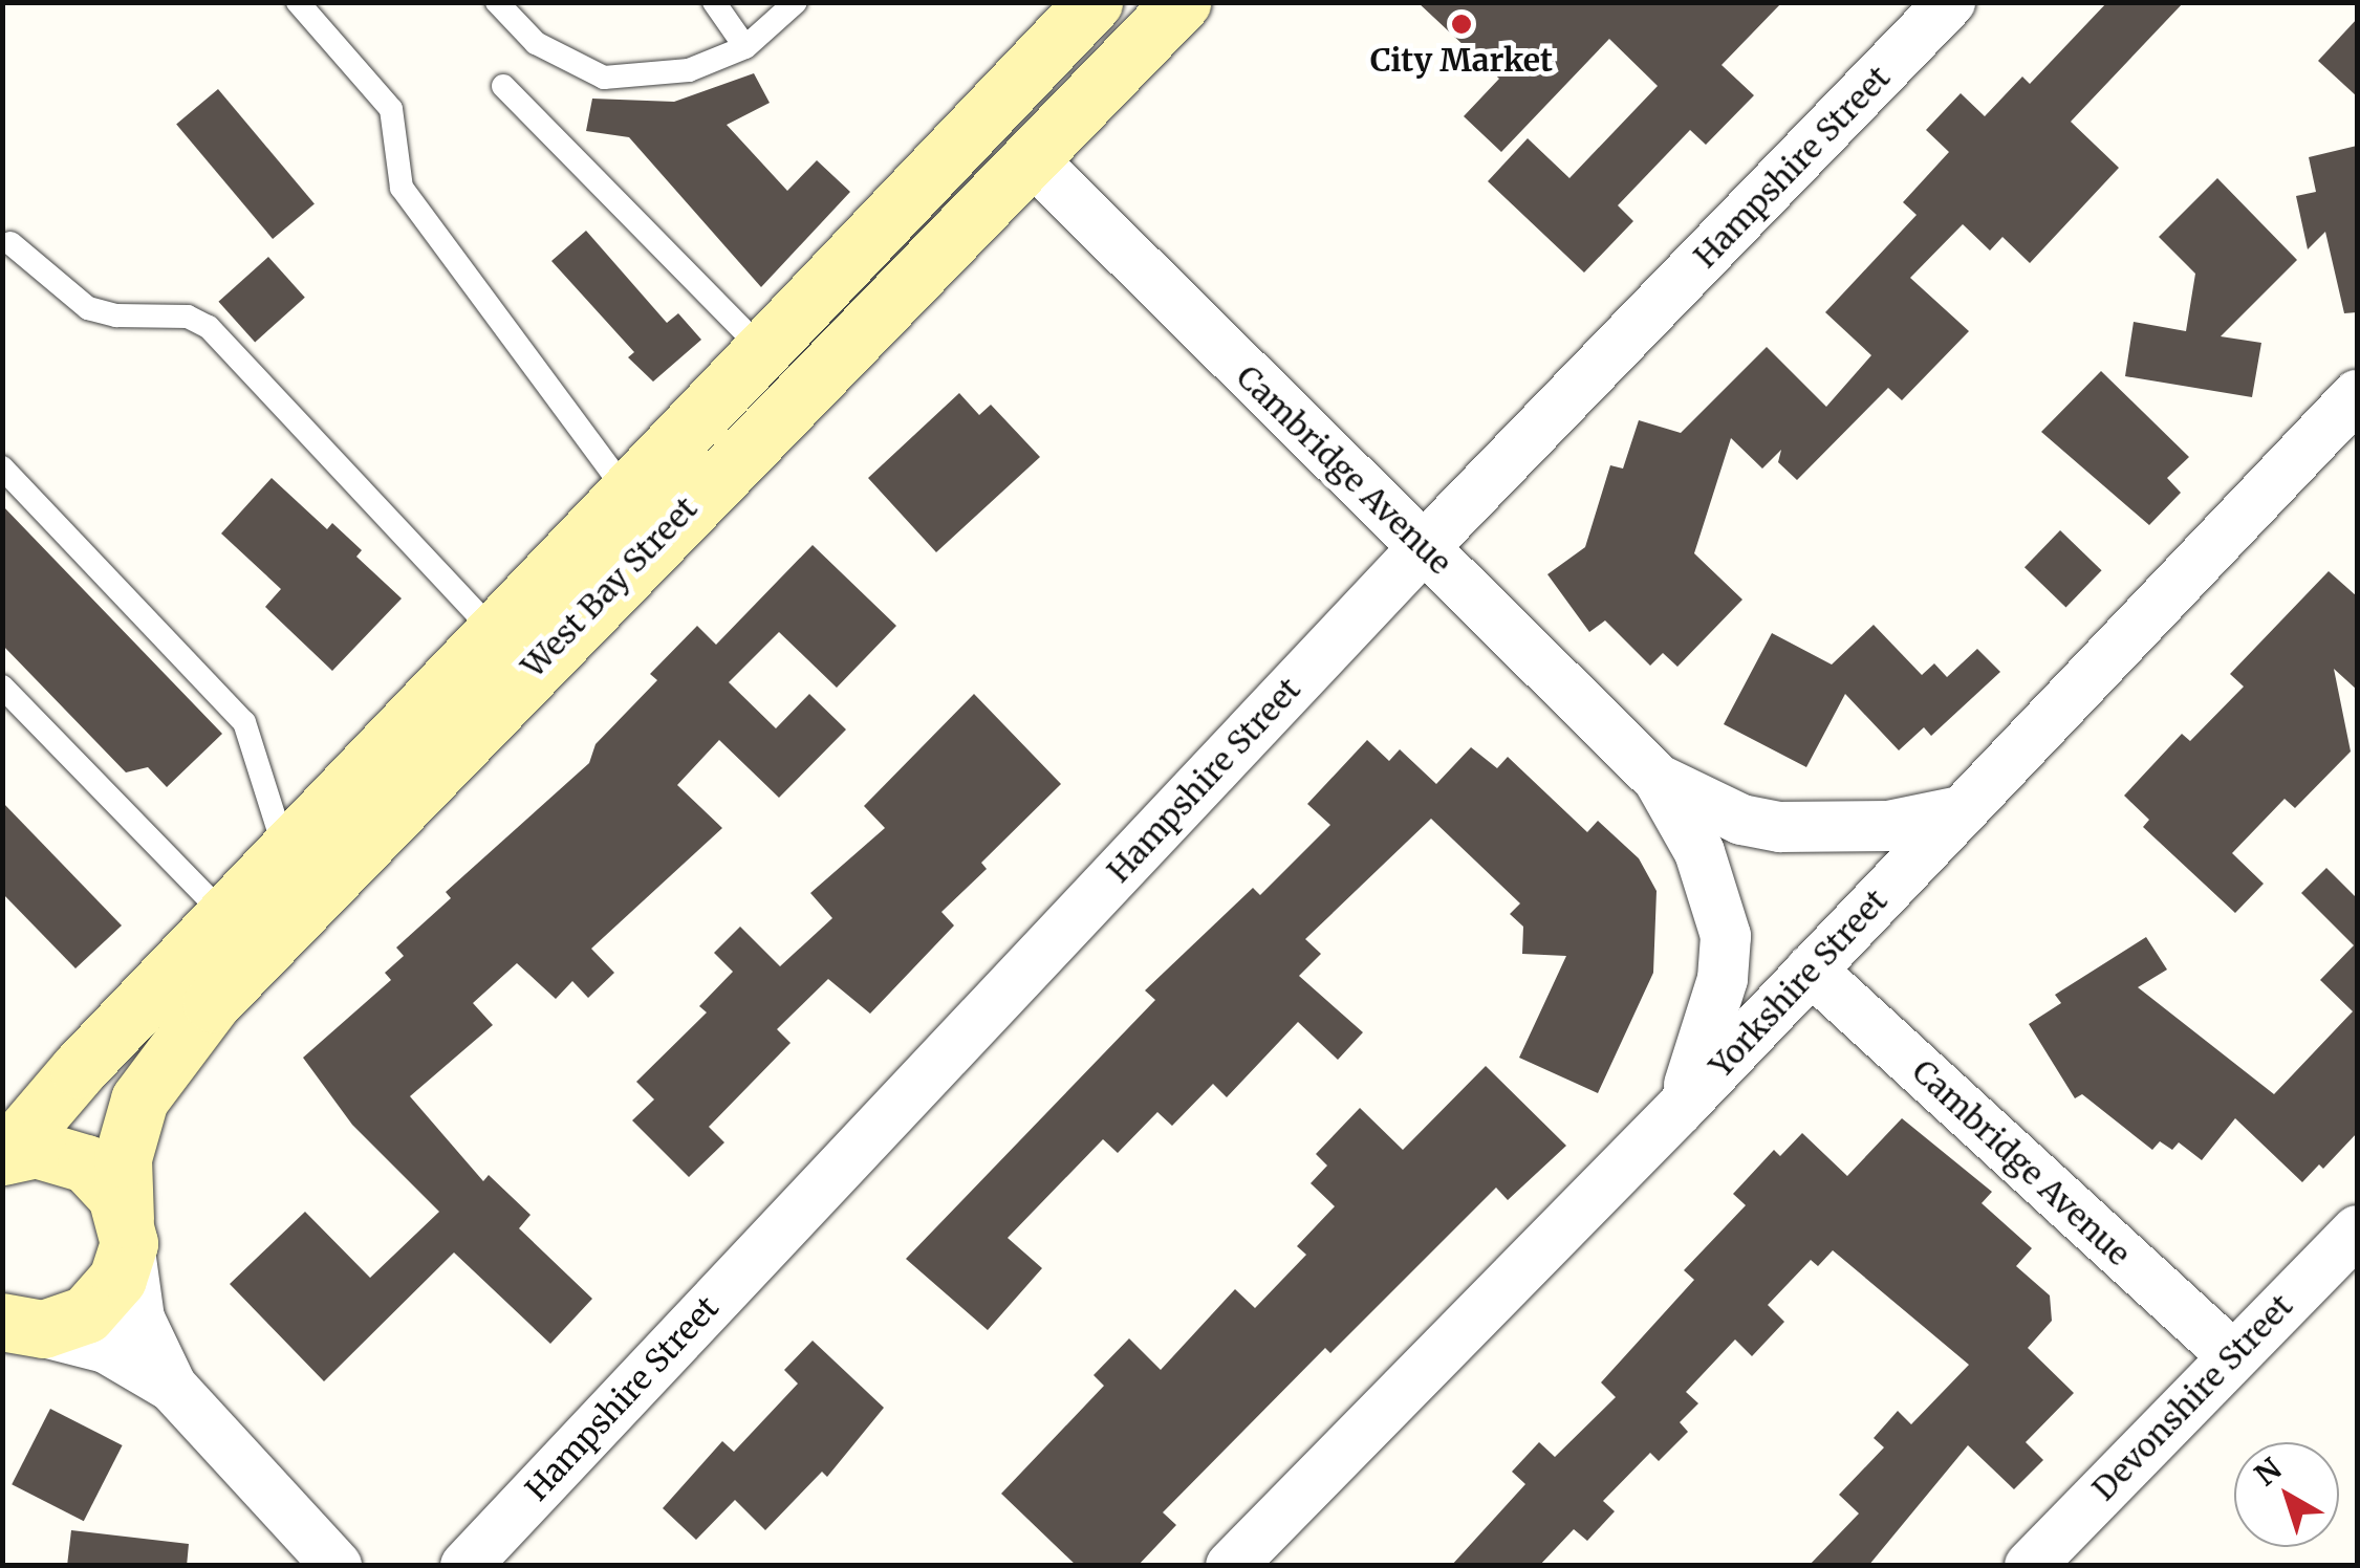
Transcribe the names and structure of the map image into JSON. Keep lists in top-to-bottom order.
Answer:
{
  "streets": {
    "main road": ["West Bay Street"],
    "street": [
      "Hampshire Street",
      "Cambridge Avenue",
      "Yorkshire Street",
      "Devonshire Street"
    ]
  },
  "crossings": [
    ["Hampshire Street", "Cambridge Avenue"],
    ["Cambridge Avenue", "West Bay Street"],
    ["Cambridge Avenue", "Yorkshire Street"],
    ["Cambridge Avenue", "Devonshire Street"]
  ],
  "places": ["City Market"],
  "north": "top left"
}
